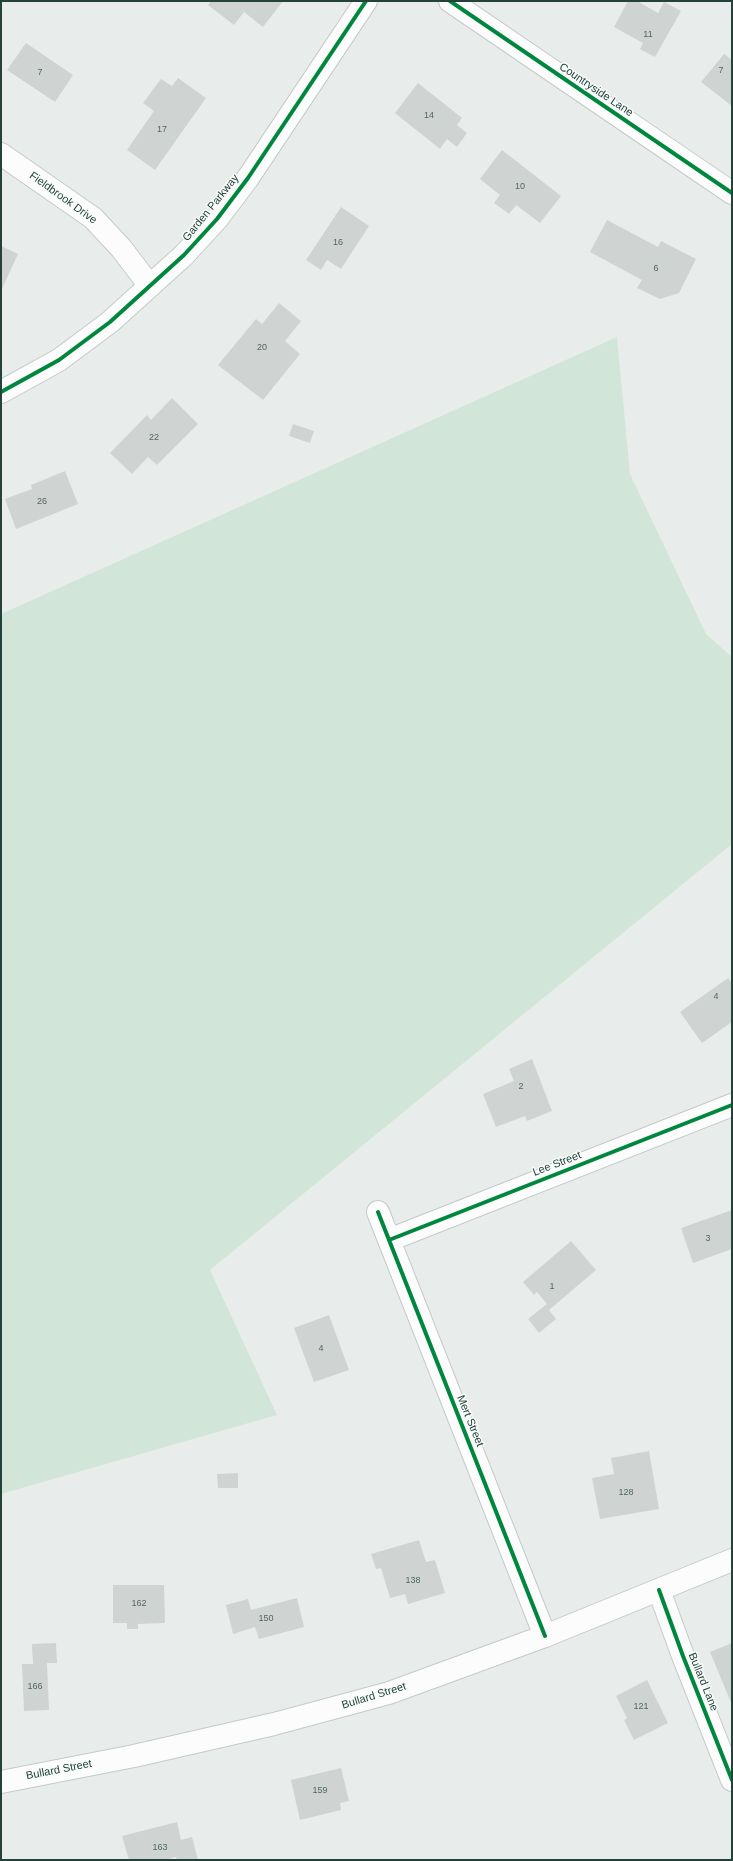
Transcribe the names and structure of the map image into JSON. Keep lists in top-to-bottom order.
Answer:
{
  "streets": {
    "street": [
      "Countryside Lane",
      "Fieldbrook Drive",
      "Garden Parkway",
      "Lee Street",
      "Mert Street",
      "Bullard Lane",
      "Bullard Street"
    ]
  },
  "crossings": [
    ["Fieldbrook Drive", "Garden Parkway"],
    ["Lee Street", "Mert Street"],
    ["Mert Street", "Bullard Street"],
    ["Bullard Lane", "Bullard Street"]
  ],
  "house_numbers": [
    "11",
    "7",
    "7",
    "14",
    "17",
    "10",
    "16",
    "6",
    "20",
    "22",
    "26",
    "4",
    "2",
    "3",
    "1",
    "4",
    "128",
    "138",
    "162",
    "150",
    "166",
    "121",
    "159",
    "163"
  ]
}
